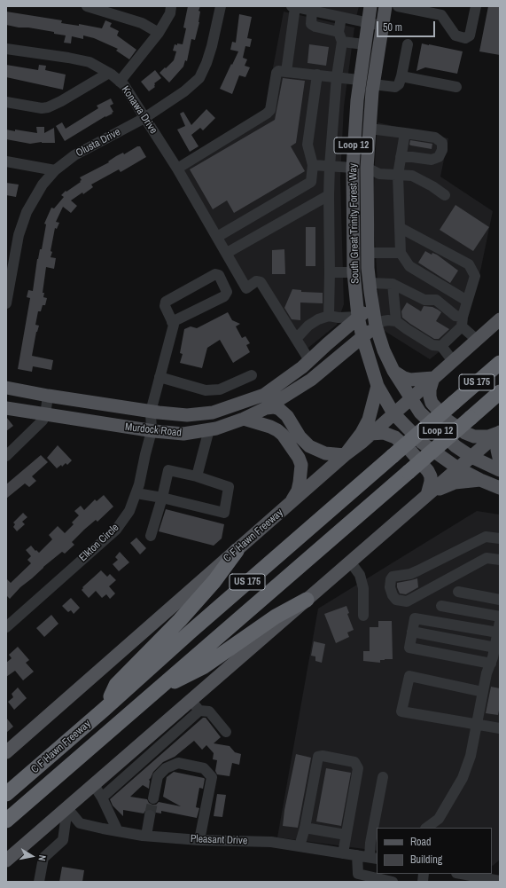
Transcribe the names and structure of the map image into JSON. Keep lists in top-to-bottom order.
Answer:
{
  "streets": {
    "highway": ["US 175", "C F Hawn Freeway"],
    "main road": ["Loop 12", "South Great Trinity Forest Way", "Murdock Road"],
    "street": [
      "Konawa Drive",
      "Olusta Drive",
      "Elkton Circle",
      "Pleasant Drive"
    ]
  },
  "crossings": [
    ["Konawa Drive", "Olusta Drive"],
    ["Loop 12", "South Great Trinity Forest Way"],
    ["Loop 12", "C F Hawn Freeway"],
    ["South Great Trinity Forest Way", "Murdock Road"],
    ["South Great Trinity Forest Way", "C F Hawn Freeway"],
    ["Murdock Road", "Elkton Circle"]
  ],
  "legend": ["Road", "Building"],
  "scale_bar": "50 m",
  "north": "right"
}
